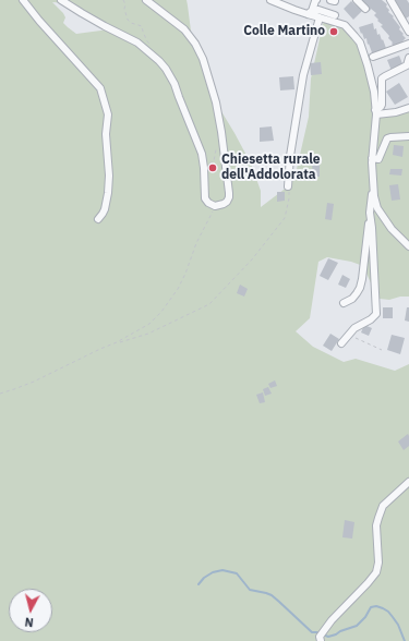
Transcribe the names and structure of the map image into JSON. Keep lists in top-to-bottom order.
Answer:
{
  "places": ["Colle Martino", "Chiesetta rurale dell'Addolorata"],
  "north": "bottom"
}
